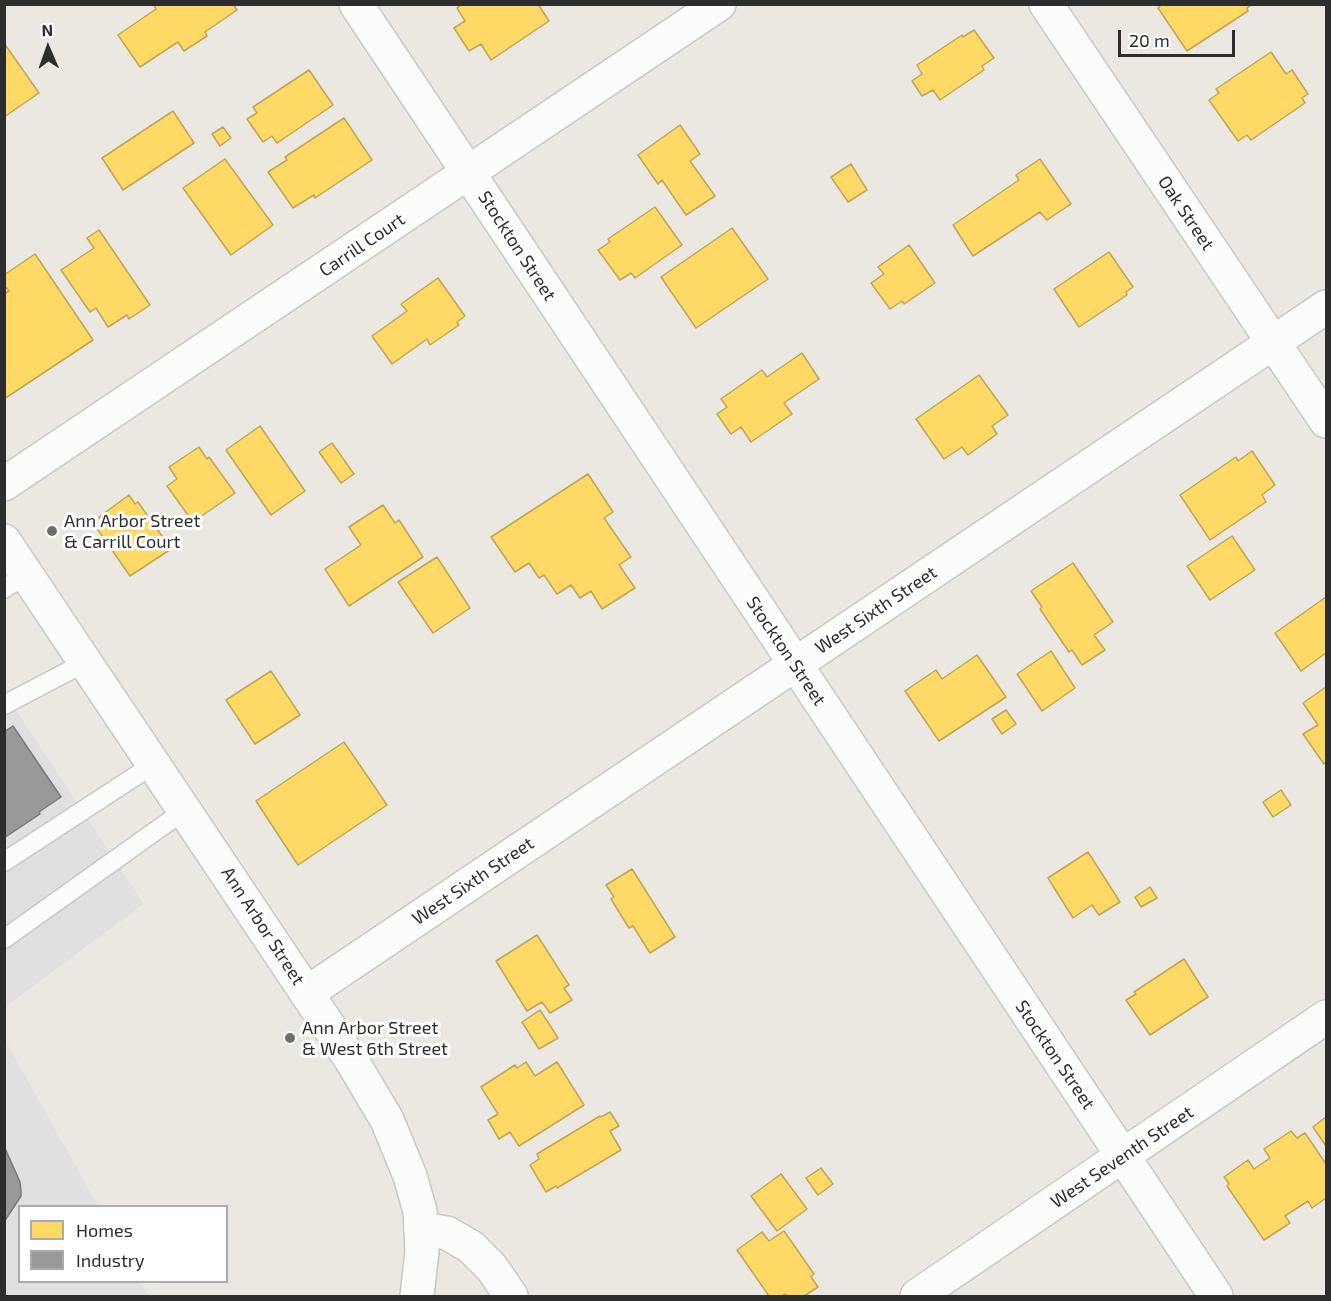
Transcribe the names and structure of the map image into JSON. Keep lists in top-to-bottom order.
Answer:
{
  "streets": {
    "street": [
      "Oak Street",
      "Carrill Court",
      "Stockton Street",
      "West Sixth Street",
      "Ann Arbor Street",
      "West Seventh Street"
    ]
  },
  "crossings": [
    ["Oak Street", "West Sixth Street"],
    ["Carrill Court", "Stockton Street"],
    ["Stockton Street", "West Sixth Street"],
    ["Stockton Street", "West Seventh Street"],
    ["West Sixth Street", "Ann Arbor Street"]
  ],
  "places": ["Ann Arbor Street & Carrill Court", "Ann Arbor Street & West 6th Street"],
  "legend": ["Homes", "Industry"],
  "scale_bar": "20 m",
  "north": "top"
}
